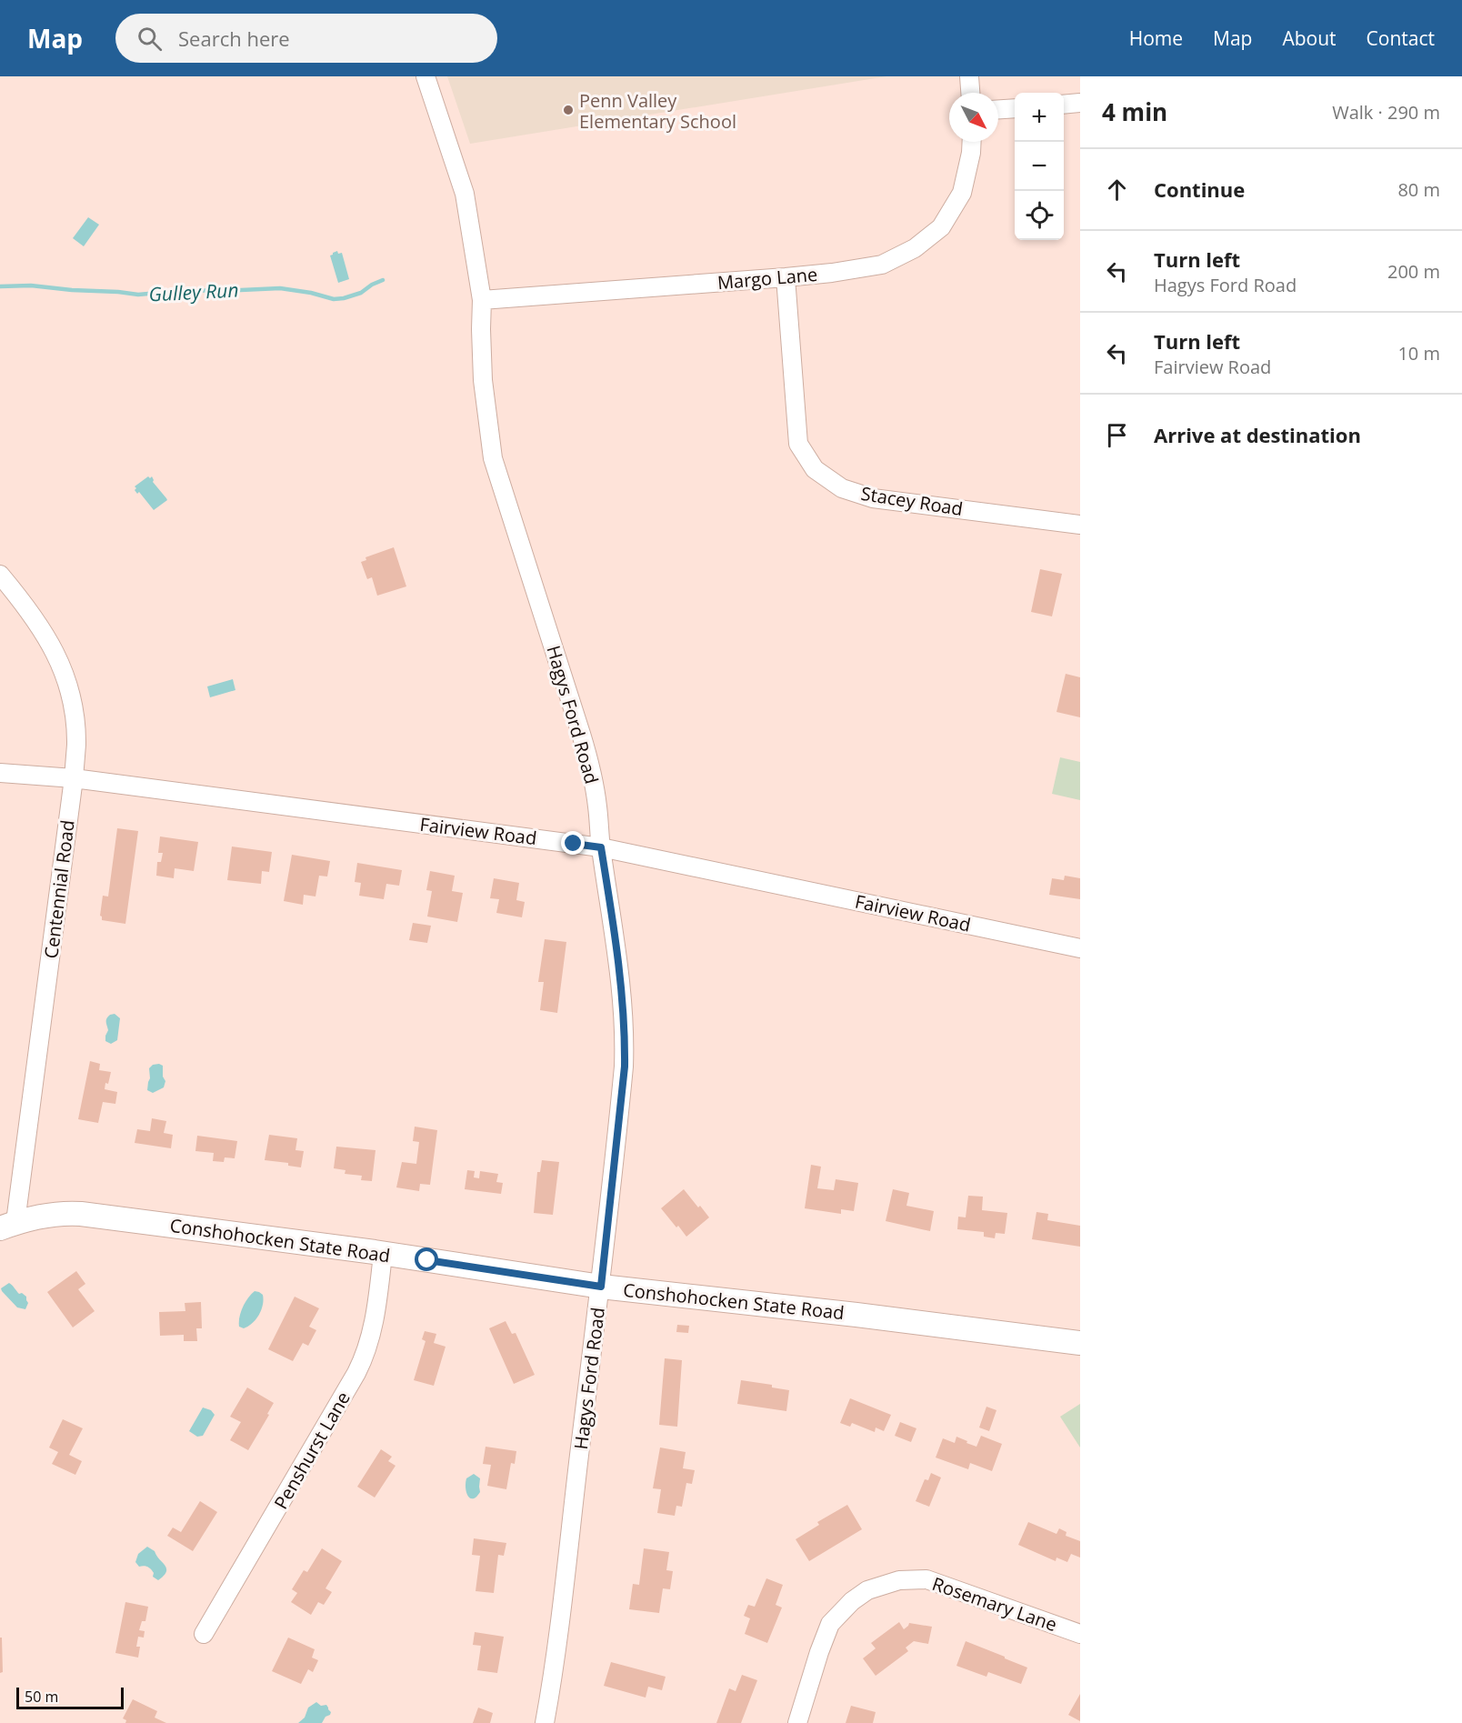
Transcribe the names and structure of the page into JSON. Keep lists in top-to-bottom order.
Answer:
{
  "streets": {
    "main road": ["Conshohocken State Road"],
    "street": [
      "Margo Lane",
      "Stacey Road",
      "Hagys Ford Road",
      "Fairview Road",
      "Centennial Road",
      "Penshurst Lane",
      "Rosemary Lane"
    ]
  },
  "crossings": [
    ["Margo Lane", "Stacey Road"],
    ["Margo Lane", "Hagys Ford Road"],
    ["Hagys Ford Road", "Fairview Road"],
    ["Hagys Ford Road", "Conshohocken State Road"],
    ["Fairview Road", "Centennial Road"],
    ["Centennial Road", "Conshohocken State Road"],
    ["Conshohocken State Road", "Penshurst Lane"]
  ],
  "water": ["Gulley Run"],
  "places": ["Penn Valley Elementary School"],
  "scale_bar": "50 m",
  "north": "bottom right",
  "page": {
    "header": "Map",
    "search": "Search here",
    "nav": [
      "Home",
      "Map",
      "About",
      "Contact"
    ],
    "heading": ["4 min", "Walk · 290 m"],
    "map_buttons": ["+", "−"],
    "list": [
      ["Continue", "80 m"],
      ["Turn left", "Hagys Ford Road", "200 m"],
      ["Turn left", "Fairview Road", "10 m"],
      "Arrive at destination"
    ],
    "scale": "50 m"
  }
}
